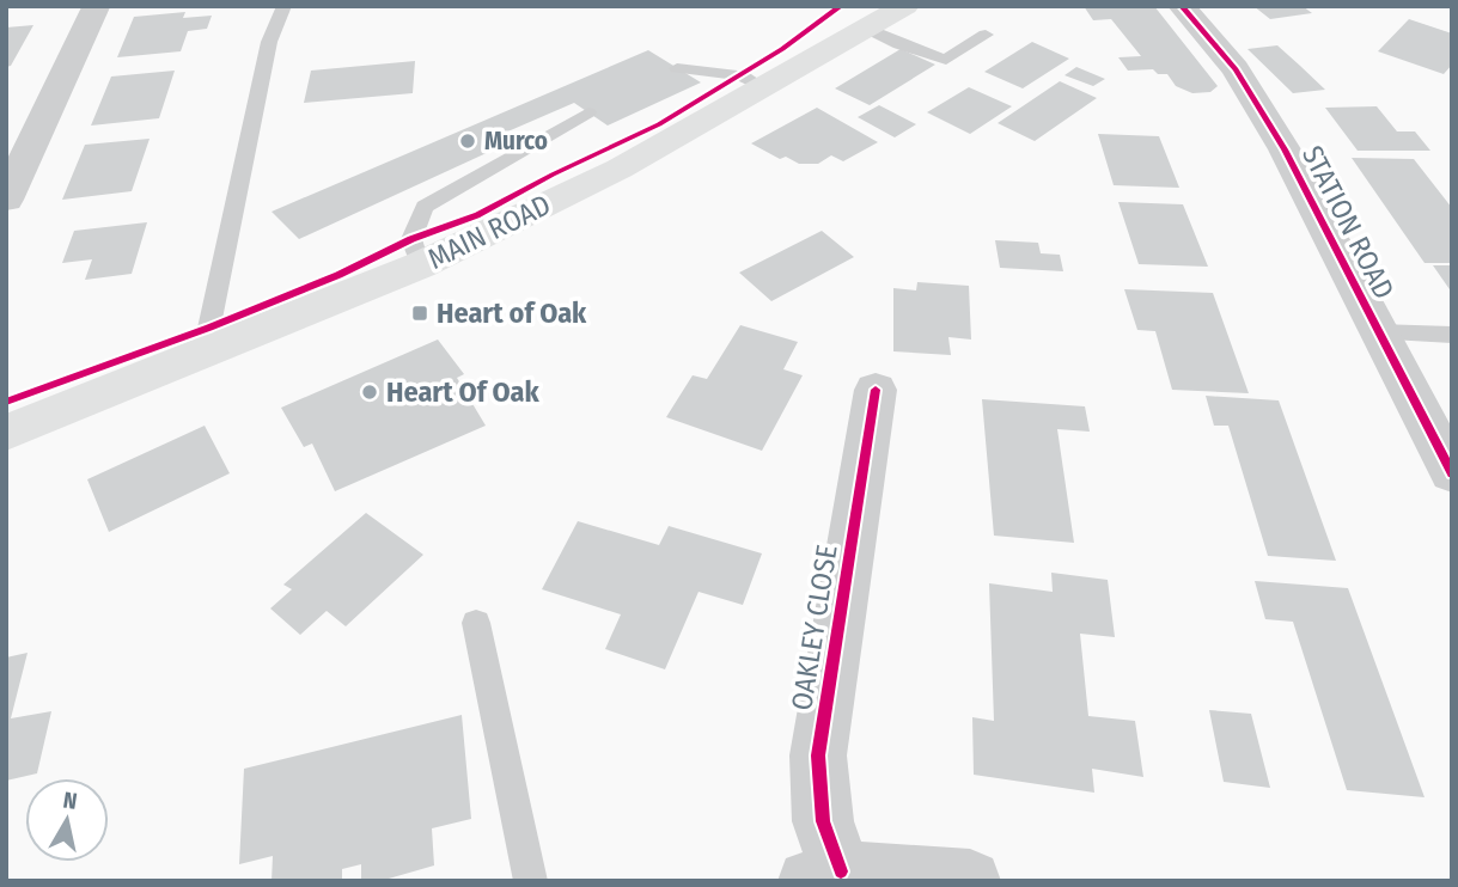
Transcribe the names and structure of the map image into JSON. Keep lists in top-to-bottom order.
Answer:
{
  "streets": {
    "main road": ["MAIN ROAD"],
    "street": ["STATION ROAD", "OAKLEY CLOSE"]
  },
  "places": {
    "other": ["Murco", "Heart Of Oak"],
    "transit": ["Heart of Oak"]
  },
  "north": "top"
}
